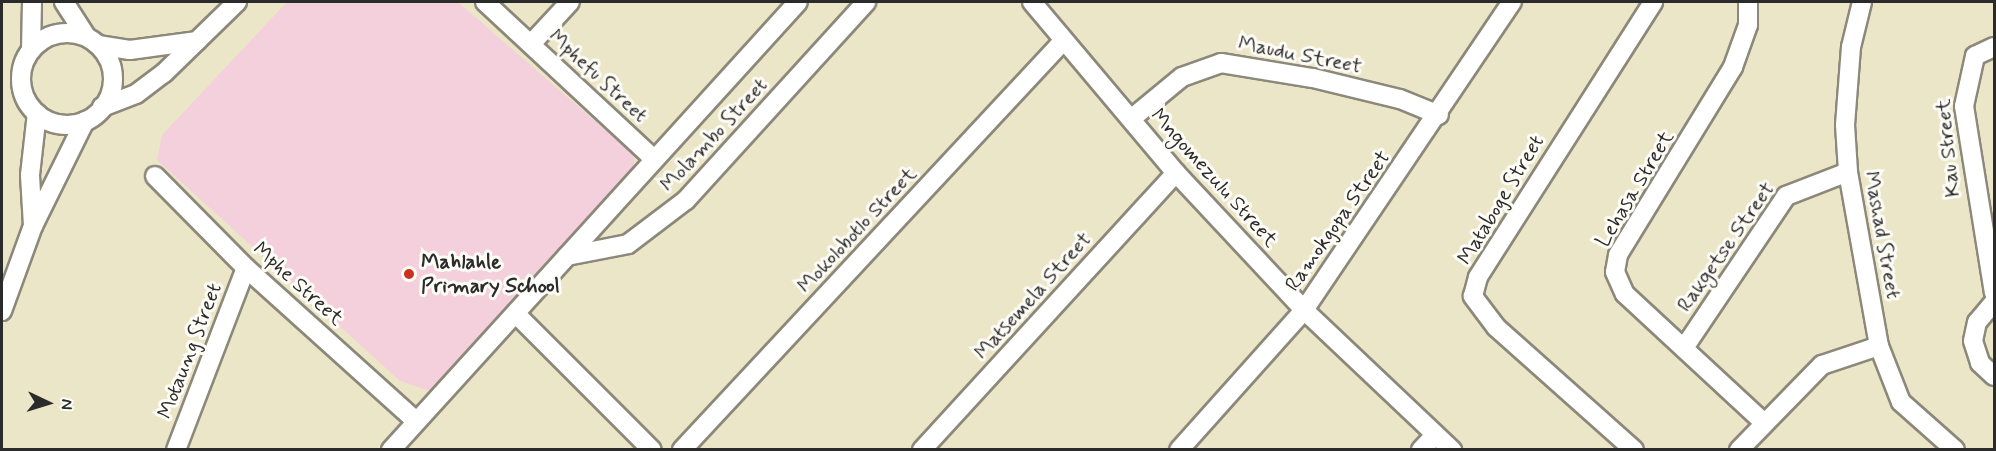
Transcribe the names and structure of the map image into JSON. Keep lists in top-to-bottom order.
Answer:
{
  "streets": {
    "street": [
      "Maudu Street",
      "Mphefu Street",
      "Molambo Street",
      "Kau Street",
      "Mngomezulu Street",
      "Lehasa Street",
      "Mataboge Street",
      "Ramokgopa Street",
      "Mokolobotlo Street",
      "Mashad Street",
      "Rakgetse Street",
      "Mphe Street",
      "Matsemela Street",
      "Motaung Street"
    ]
  },
  "crossings": [
    ["Maudu Street", "Mngomezulu Street"],
    ["Maudu Street", "Ramokgopa Street"],
    ["Mphefu Street", "Molambo Street"],
    ["Molambo Street", "Mphe Street"],
    ["Mngomezulu Street", "Ramokgopa Street"],
    ["Mngomezulu Street", "Mokolobotlo Street"],
    ["Mngomezulu Street", "Matsemela Street"],
    ["Lehasa Street", "Rakgetse Street"],
    ["Mashad Street", "Rakgetse Street"],
    ["Mphe Street", "Motaung Street"]
  ],
  "places": ["Mahlahle Primary School"],
  "north": "right"
}
